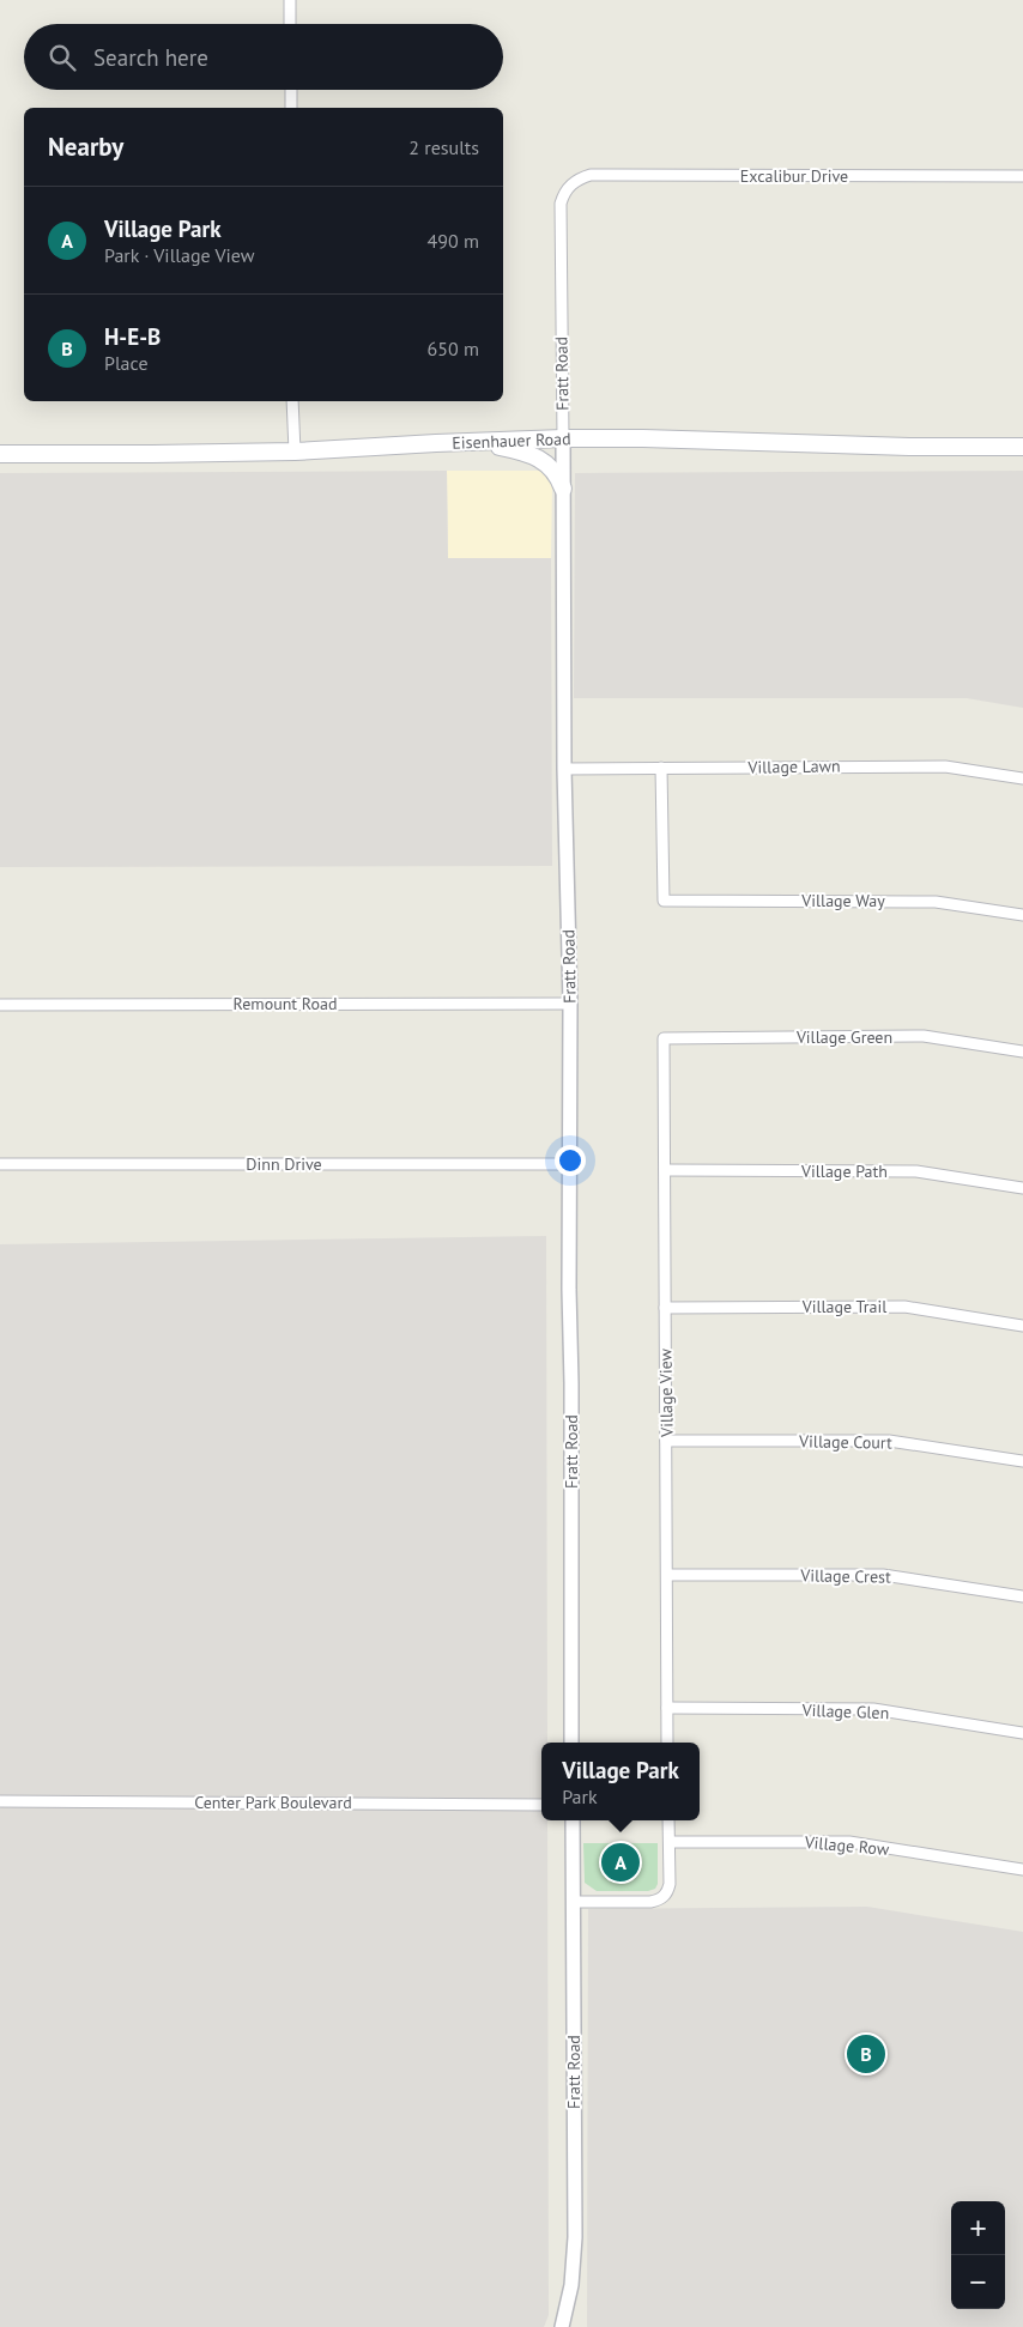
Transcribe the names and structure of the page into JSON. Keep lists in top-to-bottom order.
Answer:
{
  "streets": {
    "main road": ["Eisenhauer Road"],
    "street": [
      "Excalibur Drive",
      "Fratt Road",
      "Village Lawn",
      "Village Way",
      "Remount Road",
      "Village Green",
      "Dinn Drive",
      "Village Path",
      "Village Trail",
      "Village View",
      "Village Court",
      "Village Crest",
      "Village Glen",
      "Center Park Boulevard",
      "Village Row"
    ]
  },
  "crossings": [
    ["Excalibur Drive", "Fratt Road"],
    ["Fratt Road", "Eisenhauer Road"],
    ["Fratt Road", "Village Lawn"],
    ["Fratt Road", "Remount Road"],
    ["Fratt Road", "Dinn Drive"],
    ["Village Lawn", "Village Way"],
    ["Village Green", "Village View"],
    ["Village Path", "Village View"],
    ["Village Trail", "Village View"],
    ["Village View", "Village Court"],
    ["Village View", "Village Crest"],
    ["Village View", "Village Glen"]
  ],
  "page": {
    "search": "Search here",
    "heading": ["Nearby", "2 results"],
    "list": [
      {
        "mark": "A",
        "name": "Village Park",
        "note": "Park · Village View",
        "value": "490 m"
      },
      {
        "mark": "B",
        "name": "H-E-B",
        "note": "Place",
        "value": "650 m"
      }
    ],
    "popup": ["Village Park", "Park"],
    "pins": ["A", "B"],
    "map_buttons": ["+", "−"]
  }
}
